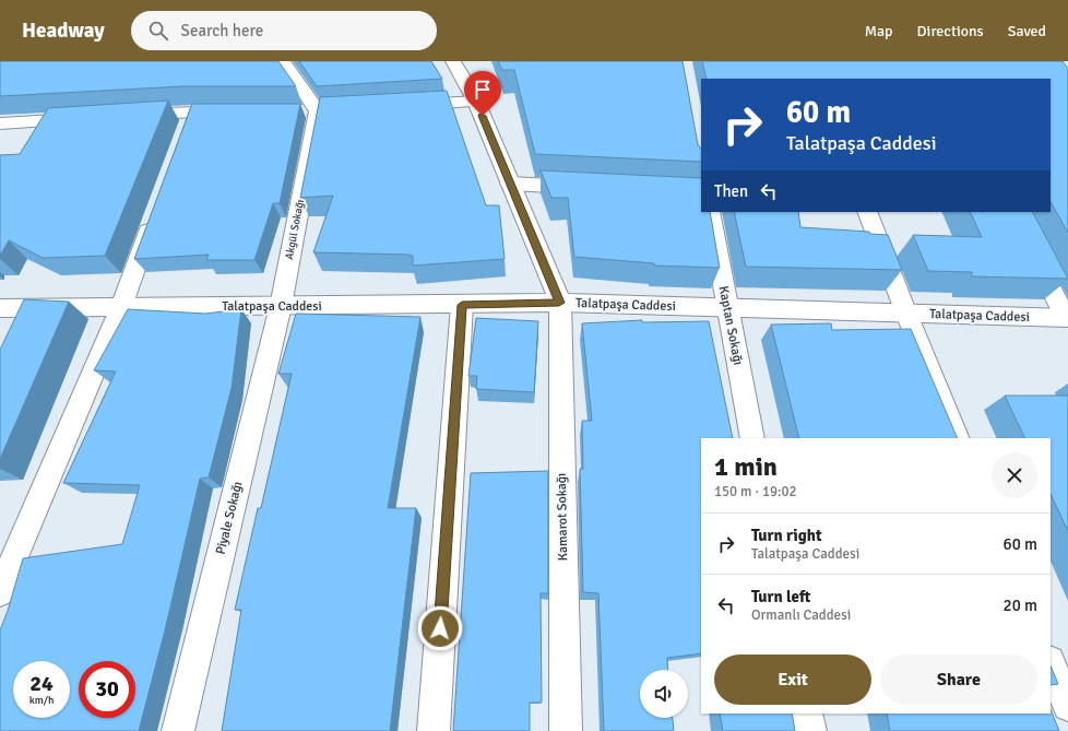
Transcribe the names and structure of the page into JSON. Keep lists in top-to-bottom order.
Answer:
{
  "streets": {
    "street": [
      "Akgül Sokağı",
      "Talatpaşa Caddesi",
      "Kaptan Sokağı",
      "Kamarot Sokağı",
      "Piyale Sokağı"
    ]
  },
  "crossings": [
    ["Akgül Sokağı", "Talatpaşa Caddesi"],
    ["Akgül Sokağı", "Piyale Sokağı"],
    ["Talatpaşa Caddesi", "Kaptan Sokağı"],
    ["Talatpaşa Caddesi", "Kamarot Sokağı"],
    ["Talatpaşa Caddesi", "Piyale Sokağı"]
  ],
  "page": {
    "header": "Headway",
    "search": "Search here",
    "nav": ["Map", "Directions", "Saved"],
    "turn": ["60 m", "Talatpaşa Caddesi"],
    "then": "Then",
    "heading": ["1 min", "150 m · 19:02"],
    "list": [
      {
        "name": "Turn right",
        "note": "Talatpaşa Caddesi",
        "value": "60 m"
      },
      {
        "name": "Turn left",
        "note": "Ormanlı Caddesi",
        "value": "20 m"
      }
    ],
    "buttons": ["Exit", "Share"],
    "speed": "24 km/h",
    "limit": "30"
  }
}
